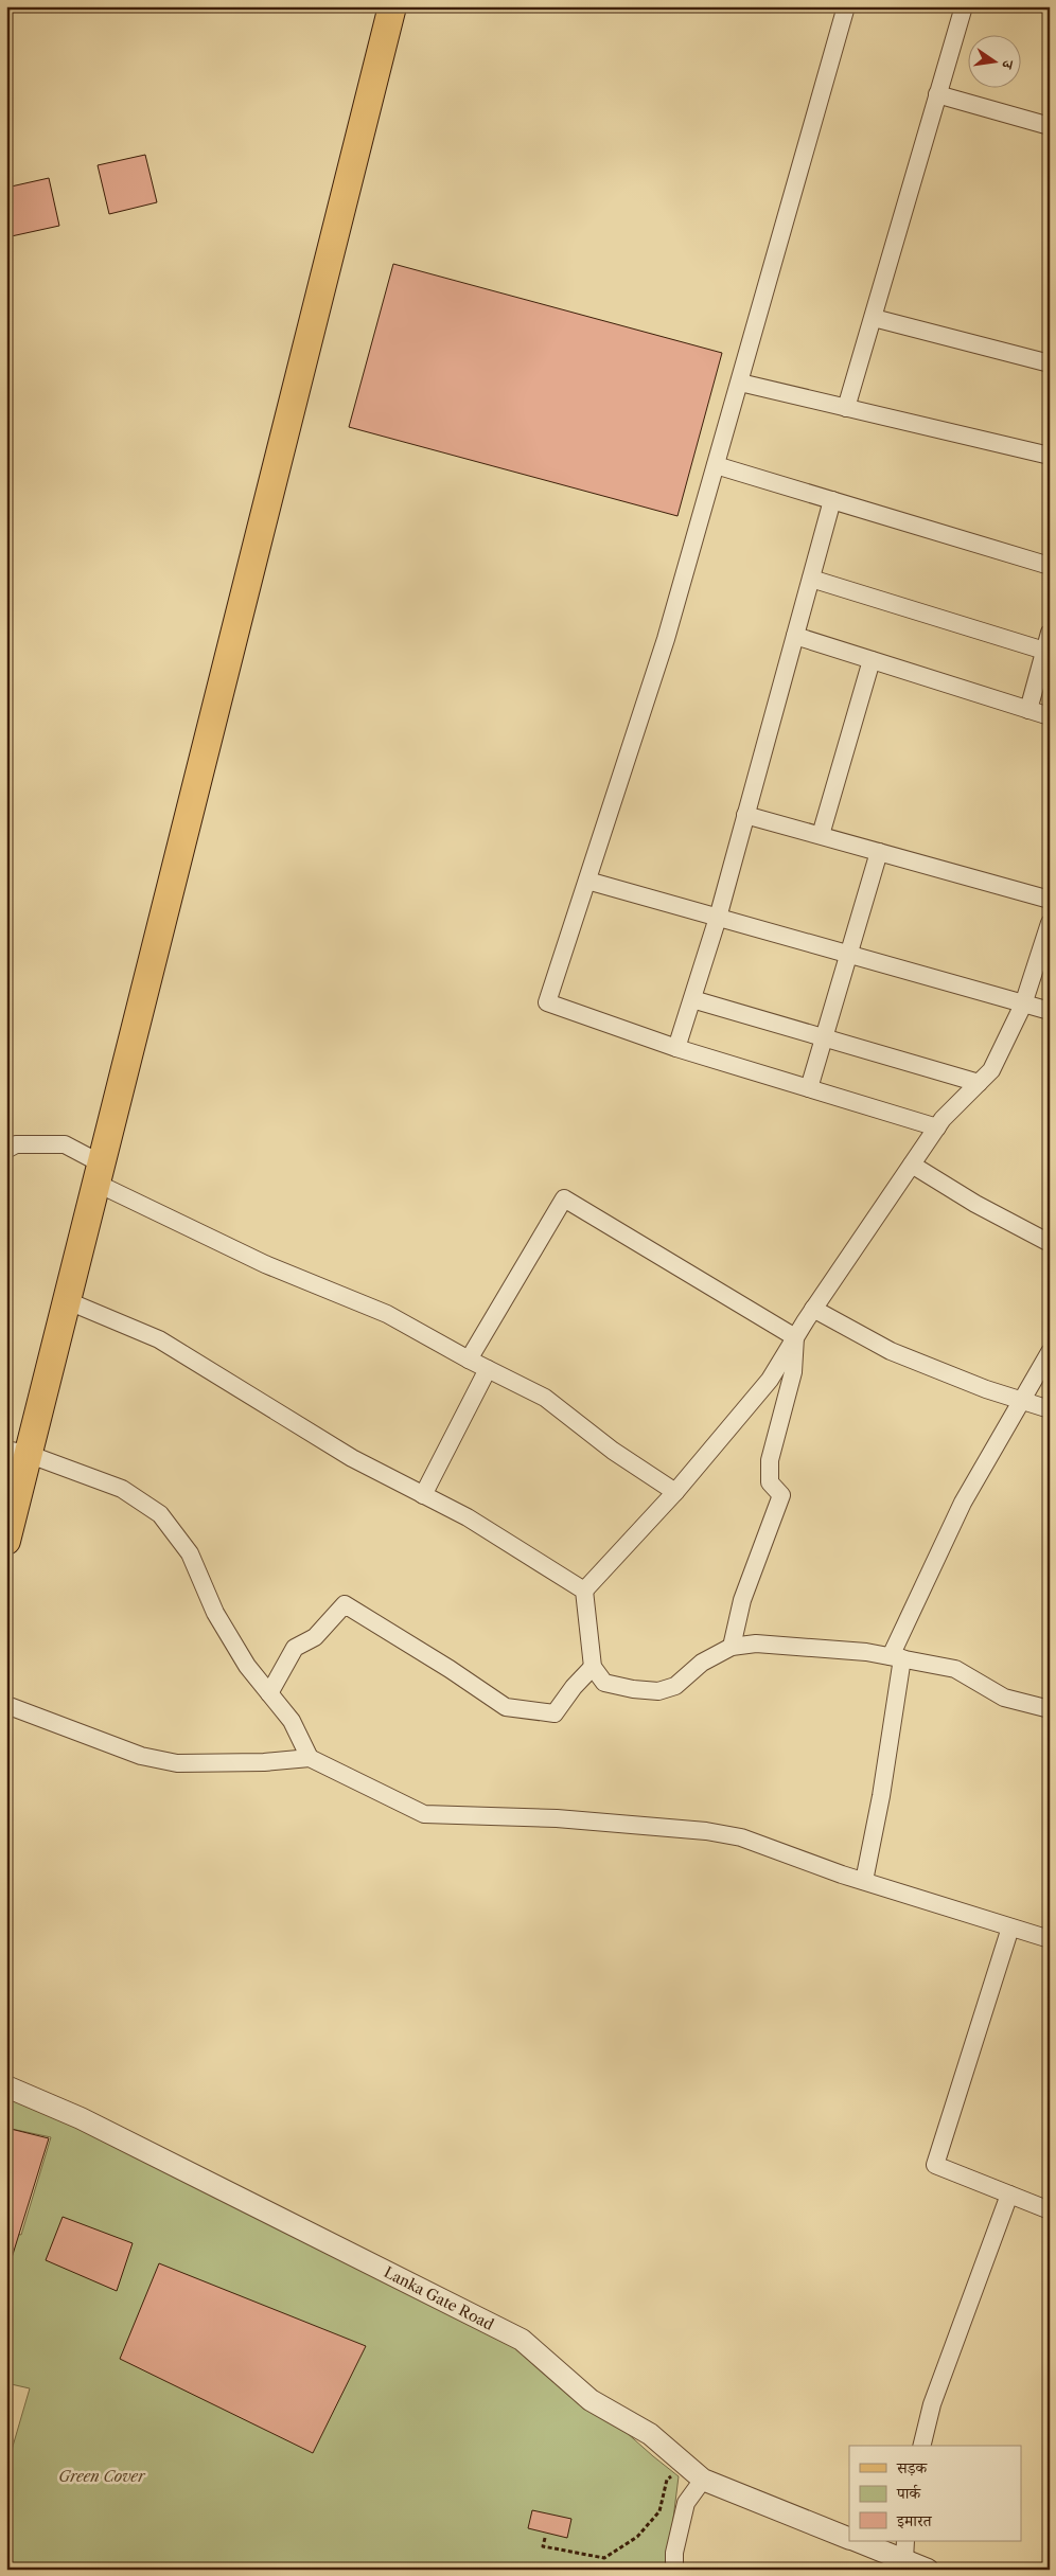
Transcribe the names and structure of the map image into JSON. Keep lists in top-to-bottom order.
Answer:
{
  "streets": {
    "street": ["Lanka Gate Road"]
  },
  "parks": ["Green Cover"],
  "legend": ["सड़क", "पार्क", "इमारत"],
  "north": "right"
}
